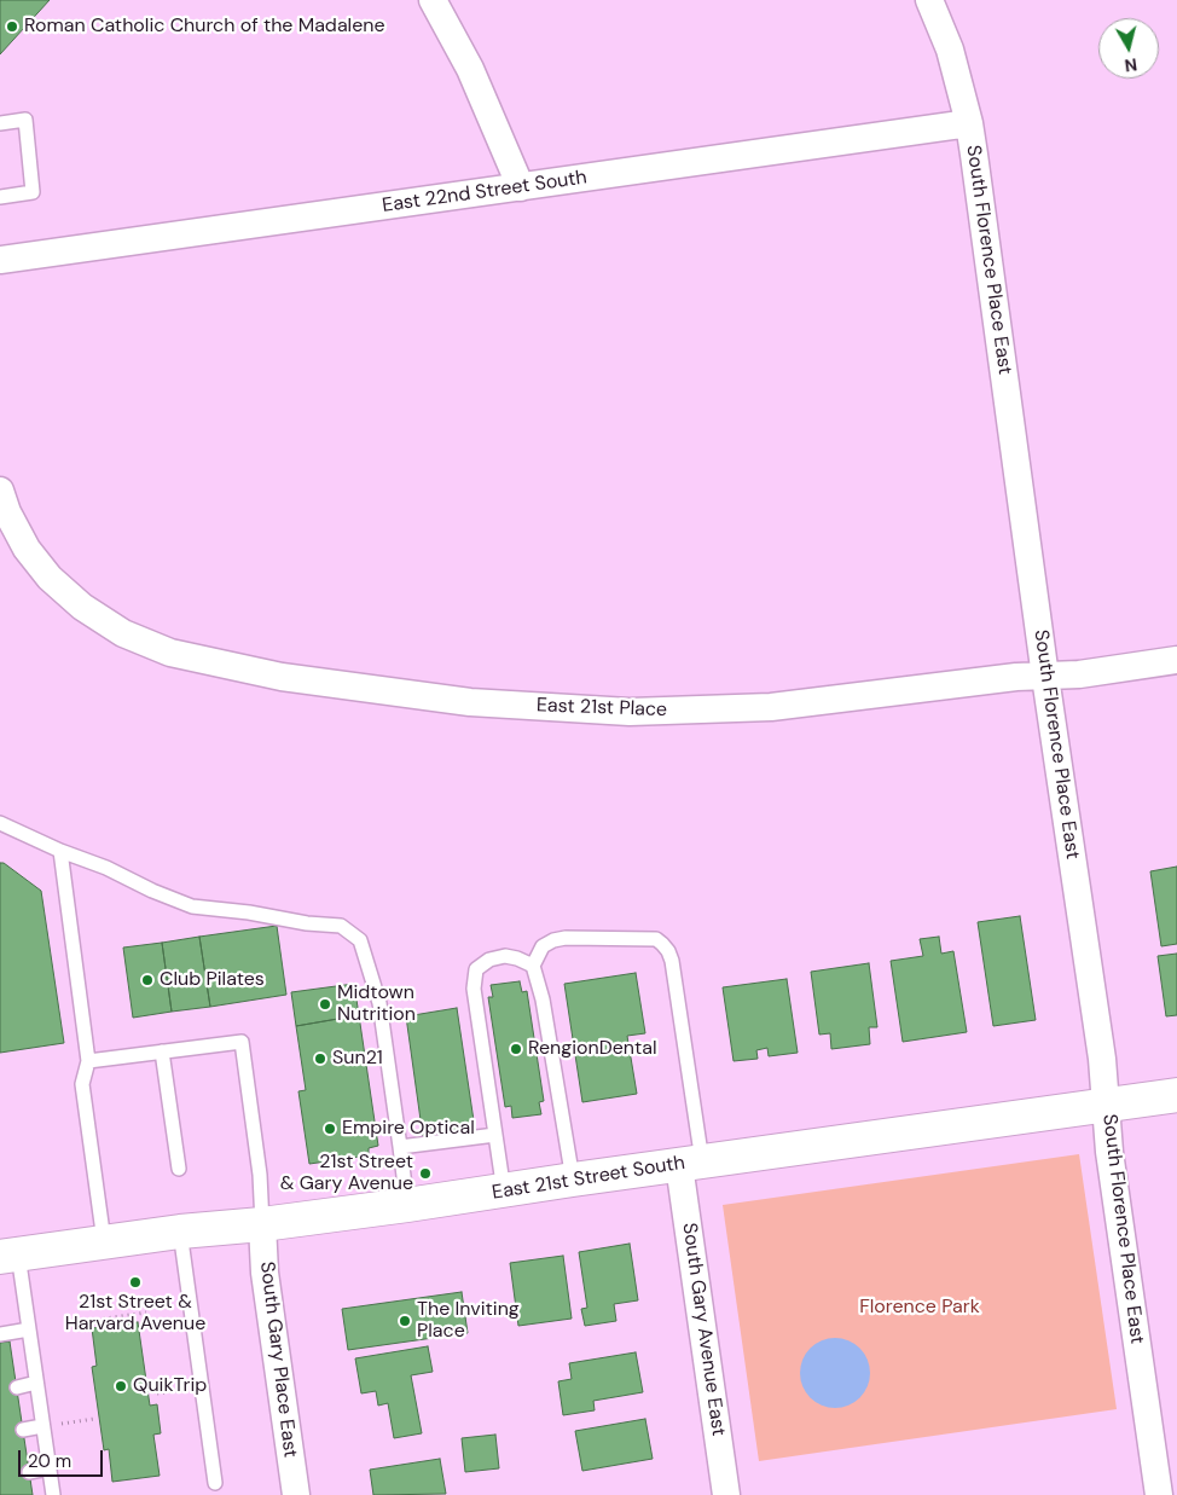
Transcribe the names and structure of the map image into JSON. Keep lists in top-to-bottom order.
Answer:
{
  "streets": {
    "main road": ["East 21st Street South"],
    "street": [
      "East 22nd Street South",
      "South Florence Place East",
      "East 21st Place",
      "South Gary Avenue East",
      "South Gary Place East"
    ]
  },
  "crossings": [
    ["East 22nd Street South", "South Florence Place East"],
    ["South Florence Place East", "East 21st Place"],
    ["South Florence Place East", "East 21st Street South"],
    ["East 21st Street South", "South Gary Avenue East"],
    ["East 21st Street South", "South Gary Place East"]
  ],
  "parks": ["Florence Park"],
  "places": [
    "Roman Catholic Church of the Madalene",
    "Club Pilates",
    "Midtown Nutrition",
    "RengionDental",
    "Sun21",
    "Empire Optical",
    "21st Street & Gary Avenue",
    "21st Street & Harvard Avenue",
    "The Inviting Place",
    "QuikTrip"
  ],
  "scale_bar": "20 m",
  "north": "bottom"
}
